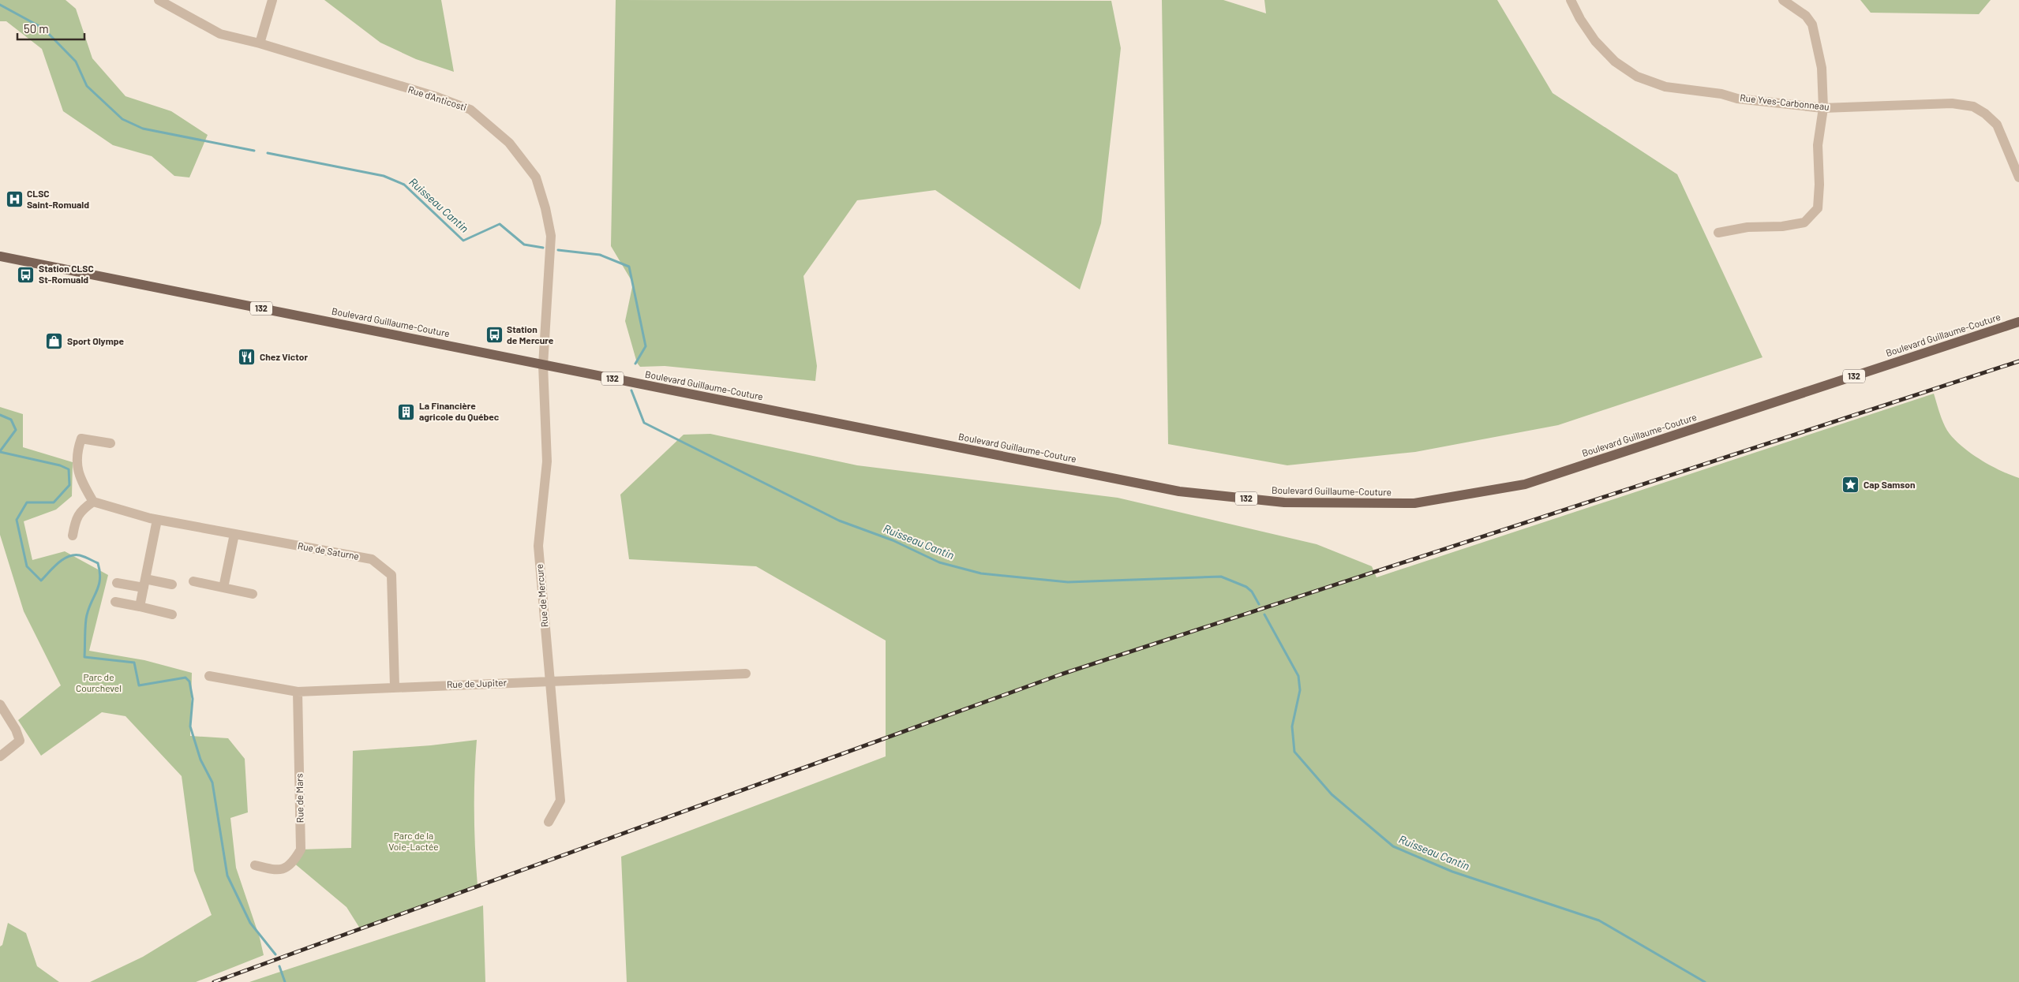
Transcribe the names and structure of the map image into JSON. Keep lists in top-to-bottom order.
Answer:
{
  "streets": {
    "main road": ["132", "Boulevard Guillaume-Couture"],
    "street": [
      "Rue d'Anticosti",
      "Rue Yves-Carbonneau",
      "Rue de Saturne",
      "Rue de Mercure",
      "Rue de Jupiter",
      "Rue de Mars"
    ]
  },
  "crossings": [
    ["Rue d'Anticosti", "Boulevard Guillaume-Couture"],
    ["Rue d'Anticosti", "Rue de Mercure"],
    ["Boulevard Guillaume-Couture", "Rue de Mercure"],
    ["Rue de Saturne", "Rue de Jupiter"],
    ["Rue de Mercure", "Rue de Jupiter"],
    ["Rue de Jupiter", "Rue de Mars"]
  ],
  "water": ["Ruisseau Cantin"],
  "parks": ["Parc de Courchevel", "Parc de la Voie-Lactée"],
  "places": {
    "hospital": ["CLSC Saint-Romuald"],
    "bus stop": ["Station CLSC St-Romuald", "Station de Mercure"],
    "shop": ["Sport Olympe"],
    "restaurant": ["Chez Victor"],
    "building": ["La Financière agricole du Québec"],
    "place": ["Cap Samson"]
  },
  "scale_bar": "50 m"
}
